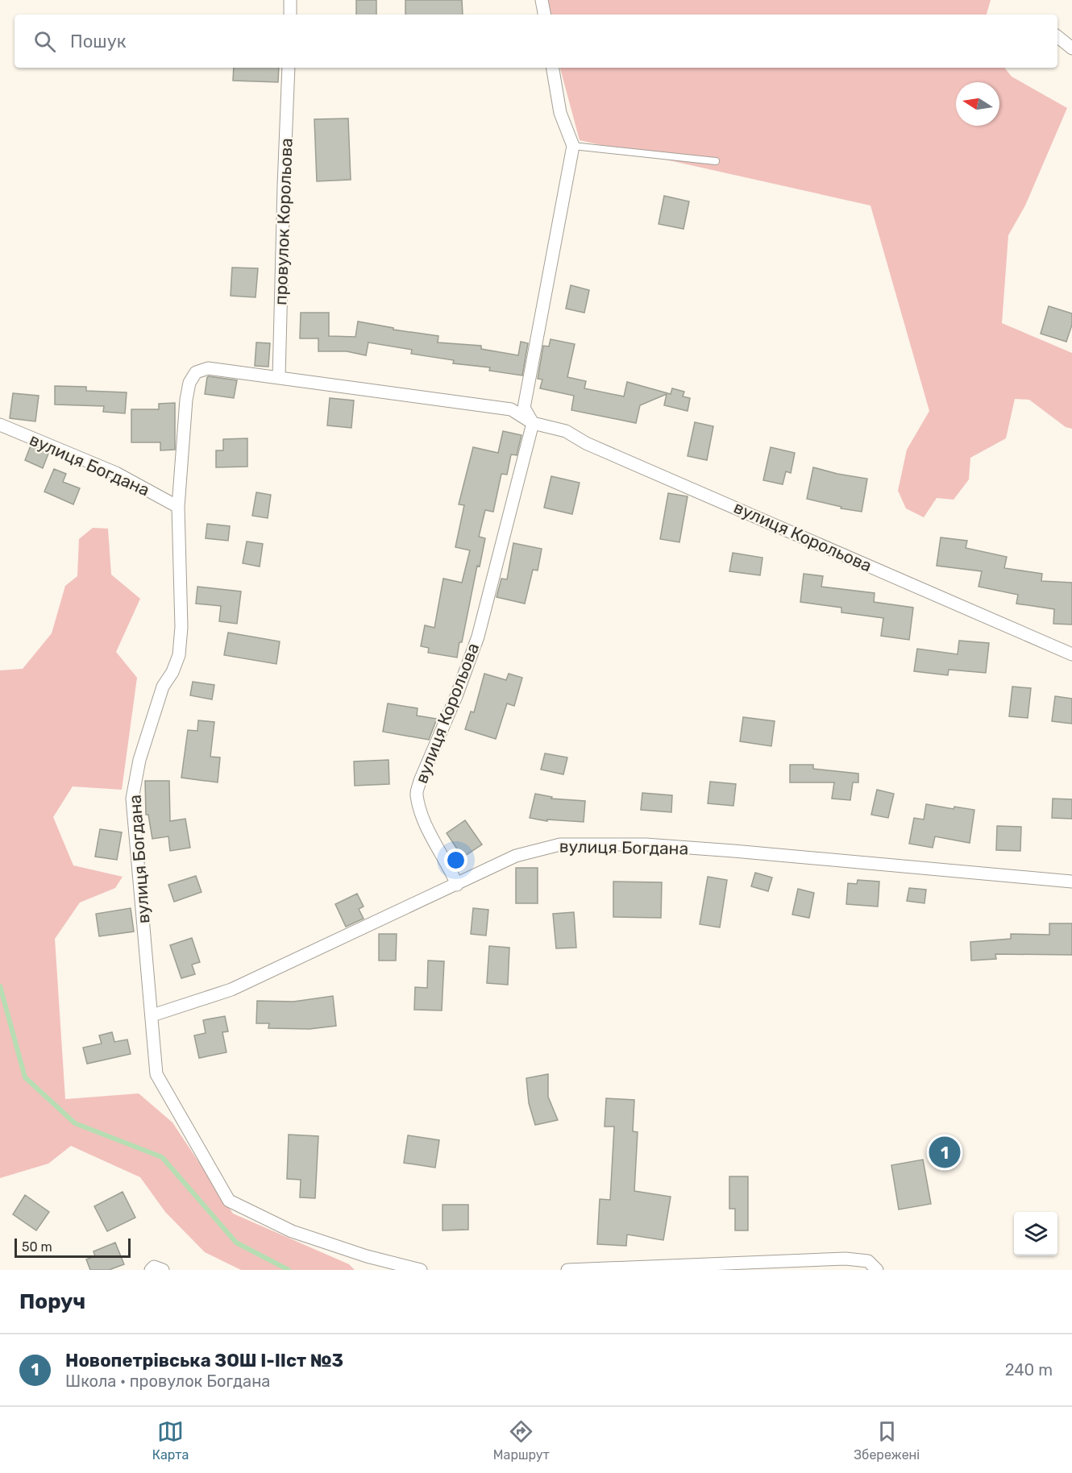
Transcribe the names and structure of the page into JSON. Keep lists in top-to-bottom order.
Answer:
{
  "streets": {
    "street": ["провулок Корольова", "вулиця Богдана", "вулиця Корольова"]
  },
  "crossings": [
    ["провулок Корольова", "вулиця Корольова"],
    ["вулиця Богдана", "вулиця Корольова"]
  ],
  "scale_bar": "50 m",
  "north": "left",
  "page": {
    "search": "Пошук",
    "pins": "1",
    "scale": "50 m",
    "heading": "Поруч",
    "list": [
      {
        "mark": "1",
        "name": "Новопетрівська ЗОШ I-IIст №3",
        "note": "Школа · провулок Богдана",
        "value": "240 m"
      }
    ],
    "nav": ["Карта", "Маршрут", "Збережені"]
  }
}
